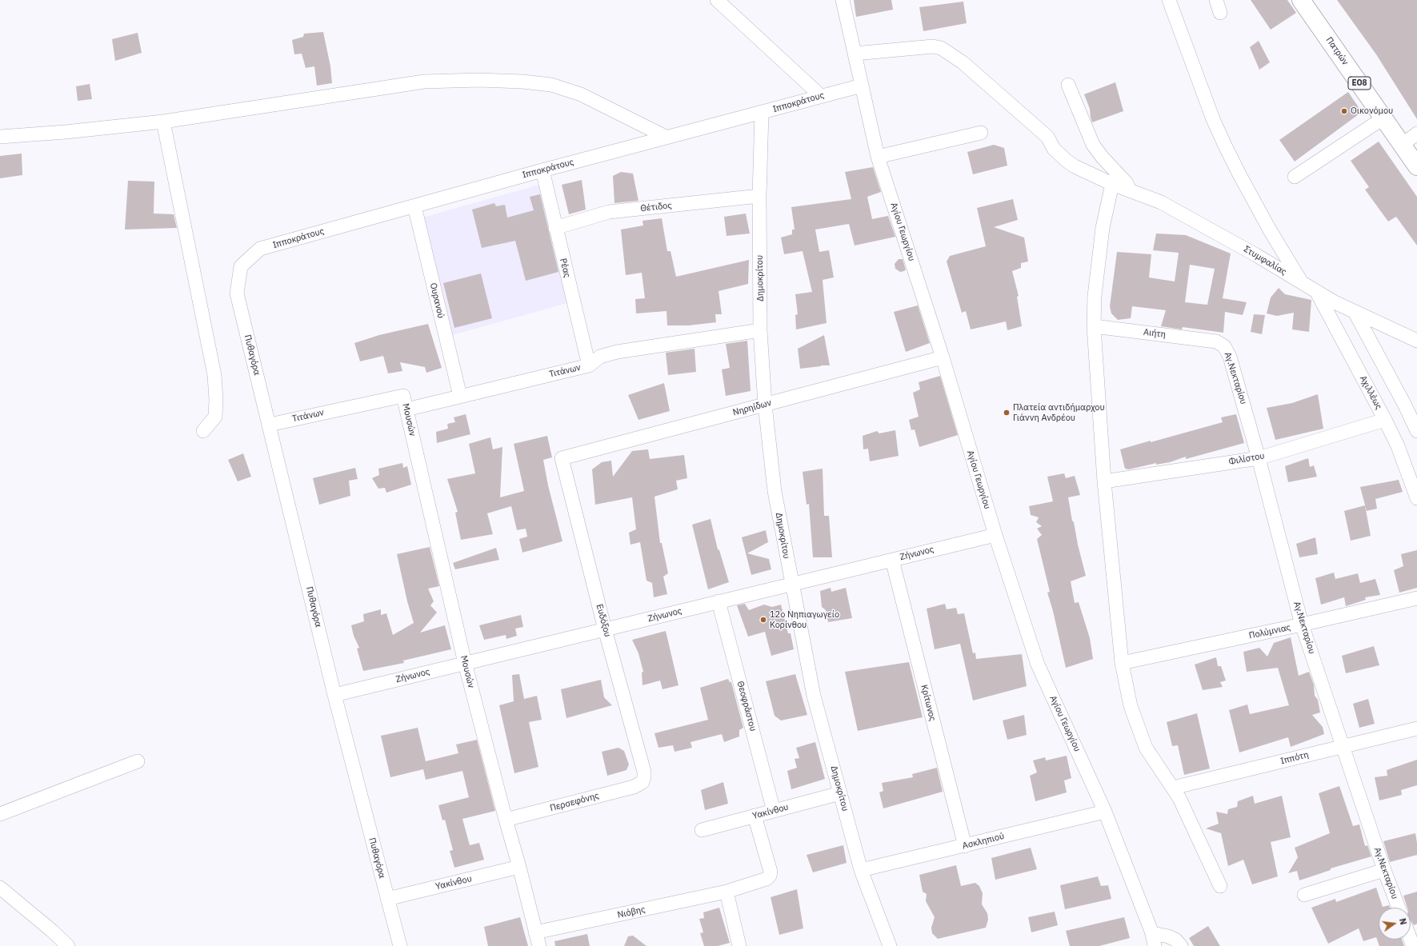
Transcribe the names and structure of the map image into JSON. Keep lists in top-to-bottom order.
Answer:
{
  "streets": {
    "main road": ["Πατρών", "ΕΟ8"],
    "street": [
      "Ιπποκράτους",
      "Θέτιδος",
      "Αγίου Γεωργίου",
      "Στυμφαλίας",
      "Ρέας",
      "Δημοκρίτου",
      "Ουρανού",
      "Αιήτη",
      "Πυθαγόρα",
      "Τιτάνων",
      "Αγ.Νεκταρίου",
      "Αχιλλέως",
      "Νηρηίδων",
      "Μουσών",
      "Φιλίστου",
      "Ζήνωνος",
      "Ευδόξου",
      "Πολύμνιας",
      "Κρίτωνος",
      "Θεοφράστου",
      "Ιππότη",
      "Περσεφόνης",
      "Υακίνθου",
      "Ασκληπιού",
      "Νιόβης"
    ]
  },
  "crossings": [
    ["Ιπποκράτους", "Αγίου Γεωργίου"],
    ["Ιπποκράτους", "Ρέας"],
    ["Ιπποκράτους", "Δημοκρίτου"],
    ["Ιπποκράτους", "Ουρανού"],
    ["Ιπποκράτους", "Πυθαγόρα"],
    ["Θέτιδος", "Ρέας"],
    ["Θέτιδος", "Δημοκρίτου"],
    ["Αγίου Γεωργίου", "Στυμφαλίας"],
    ["Αγίου Γεωργίου", "Νηρηίδων"],
    ["Αγίου Γεωργίου", "Ζήνωνος"],
    ["Αγίου Γεωργίου", "Ασκληπιού"],
    ["Στυμφαλίας", "Αχιλλέως"],
    ["Ρέας", "Τιτάνων"],
    ["Δημοκρίτου", "Τιτάνων"],
    ["Δημοκρίτου", "Νηρηίδων"],
    ["Δημοκρίτου", "Ζήνωνος"],
    ["Δημοκρίτου", "Υακίνθου"],
    ["Δημοκρίτου", "Ασκληπιού"],
    ["Ουρανού", "Τιτάνων"],
    ["Αιήτη", "Αγ.Νεκταρίου"],
    ["Πυθαγόρα", "Τιτάνων"],
    ["Πυθαγόρα", "Ζήνωνος"],
    ["Πυθαγόρα", "Υακίνθου"],
    ["Τιτάνων", "Μουσών"],
    ["Αγ.Νεκταρίου", "Φιλίστου"],
    ["Αγ.Νεκταρίου", "Πολύμνιας"],
    ["Αγ.Νεκταρίου", "Ιππότη"],
    ["Αχιλλέως", "Φιλίστου"],
    ["Νηρηίδων", "Ευδόξου"],
    ["Μουσών", "Ζήνωνος"],
    ["Μουσών", "Περσεφόνης"],
    ["Μουσών", "Υακίνθου"],
    ["Μουσών", "Νιόβης"],
    ["Ζήνωνος", "Ευδόξου"],
    ["Ζήνωνος", "Κρίτωνος"],
    ["Ζήνωνος", "Θεοφράστου"],
    ["Ευδόξου", "Περσεφόνης"],
    ["Κρίτωνος", "Ασκληπιού"],
    ["Θεοφράστου", "Υακίνθου"],
    ["Υακίνθου", "Νιόβης"]
  ],
  "places": ["Οικονόμου", "Πλατεία αντιδήμαρχου Γιάννη Ανδρέου", "12ο Νηπιαγωγείο Κορίνθου"],
  "north": "right"
}
